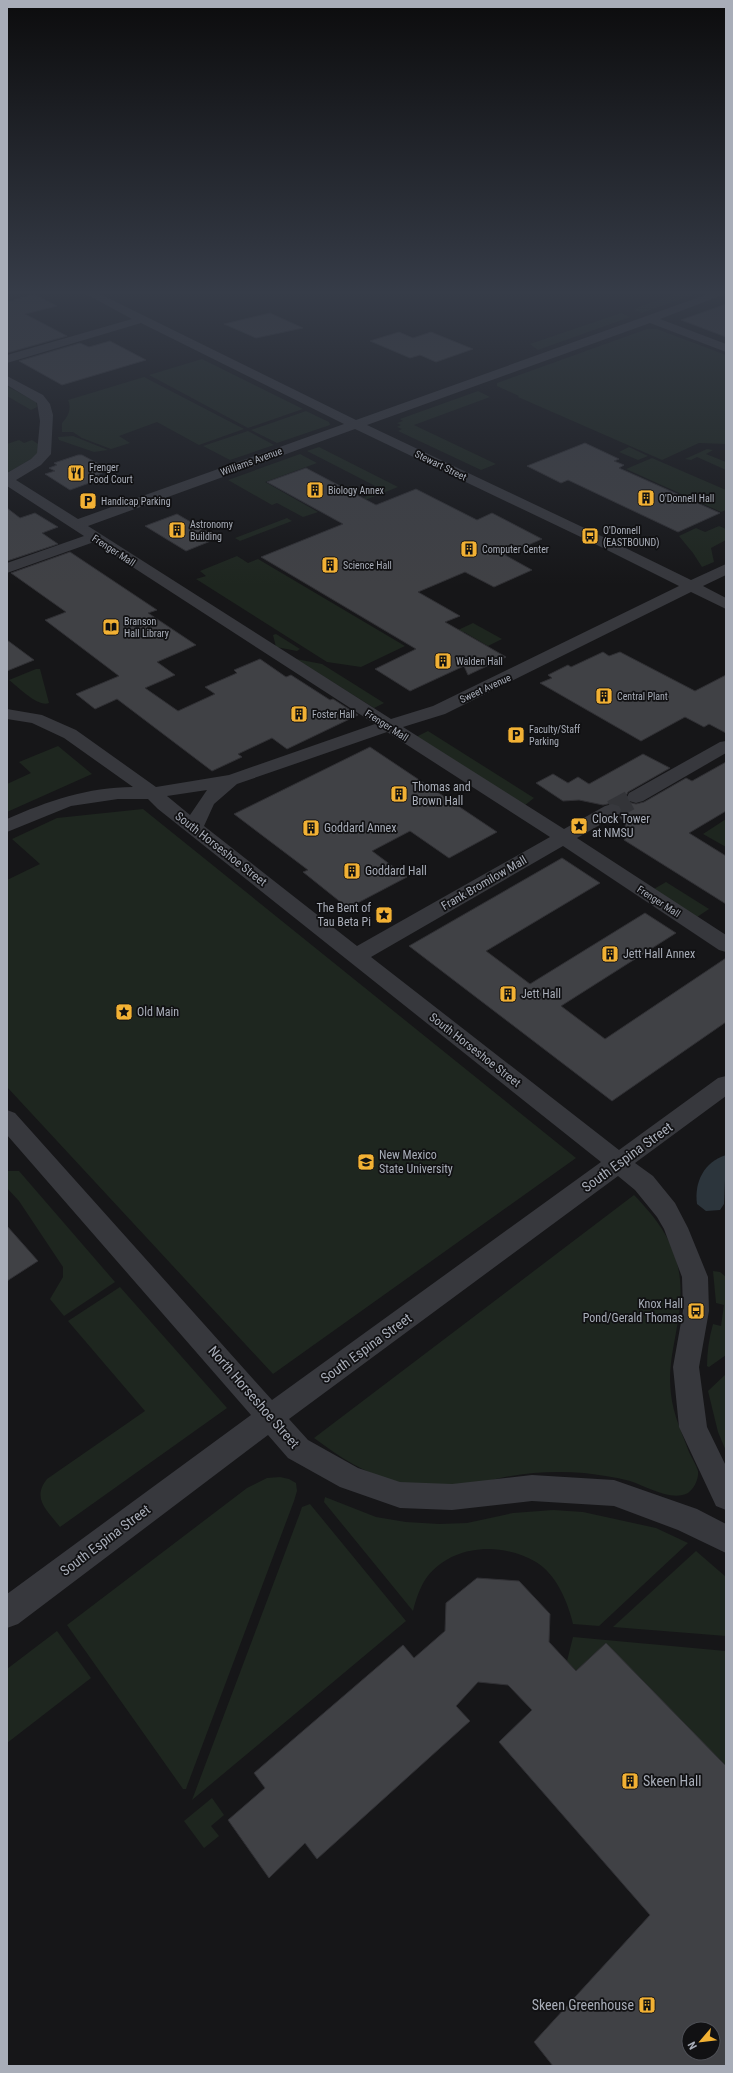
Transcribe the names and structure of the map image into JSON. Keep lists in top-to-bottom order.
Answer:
{
  "streets": {
    "street": [
      "Williams Avenue",
      "Stewart Street",
      "Frenger Mall",
      "Sweet Avenue",
      "South Horseshoe Street",
      "Frank Bromilow Mall",
      "South Espina Street",
      "North Horseshoe Street"
    ]
  },
  "crossings": [
    ["Williams Avenue", "Stewart Street"],
    ["Williams Avenue", "Frenger Mall"],
    ["Stewart Street", "Sweet Avenue"],
    ["Frenger Mall", "Sweet Avenue"],
    ["Frenger Mall", "Frank Bromilow Mall"],
    ["Sweet Avenue", "South Horseshoe Street"],
    ["South Horseshoe Street", "Frank Bromilow Mall"],
    ["South Horseshoe Street", "South Espina Street"],
    ["South Espina Street", "North Horseshoe Street"]
  ],
  "places": {
    "restaurant": ["Frenger Food Court"],
    "building": [
      "Biology Annex",
      "O'Donnell Hall",
      "Astronomy Building",
      "Computer Center",
      "Science Hall",
      "Walden Hall",
      "Central Plant",
      "Foster Hall",
      "Thomas and Brown Hall",
      "Goddard Annex",
      "Goddard Hall",
      "Jett Hall Annex",
      "Jett Hall",
      "Skeen Hall",
      "Skeen Greenhouse"
    ],
    "parking": ["Handicap Parking", "Faculty/Staff Parking"],
    "bus stop": ["O'Donnell (EASTBOUND)", "Knox Hall Pond/Gerald Thomas"],
    "library": ["Branson Hall Library"],
    "place": ["Clock Tower at NMSU", "The Bent of Tau Beta Pi", "Old Main"],
    "school or university": ["New Mexico State University"]
  },
  "north": "bottom left"
}
